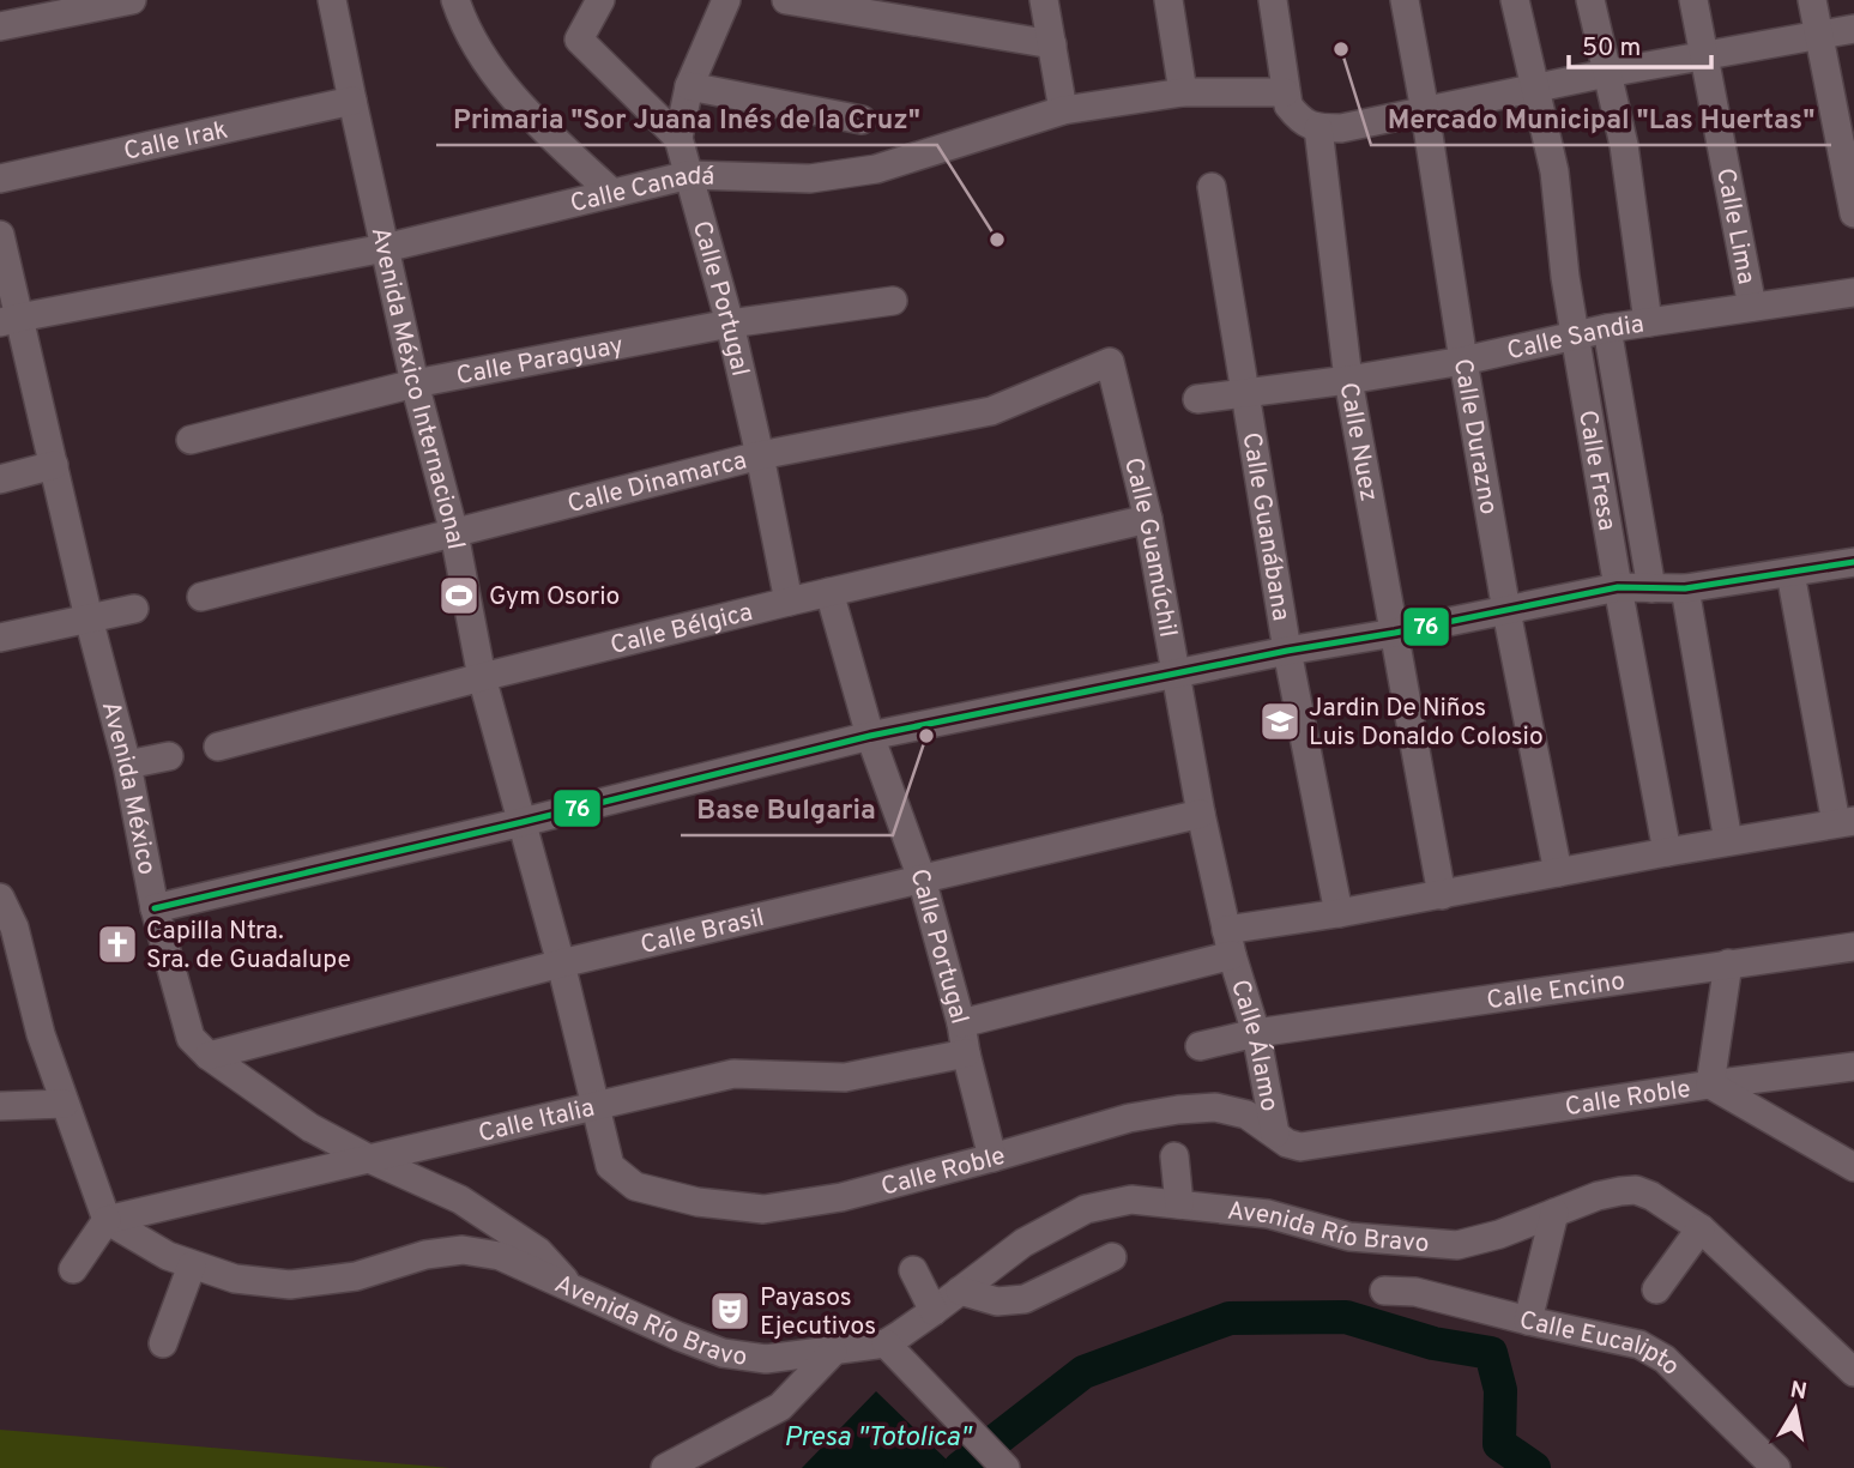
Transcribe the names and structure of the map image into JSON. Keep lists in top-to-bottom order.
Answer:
{
  "streets": {
    "street": [
      "Calle Irak",
      "Calle Canadá",
      "Calle Lima",
      "Calle Portugal",
      "Calle Sandia",
      "Calle Paraguay",
      "Avenida México Internacional",
      "Calle Durazno",
      "Calle Nuez",
      "Calle Fresa",
      "Calle Dinamarca",
      "Calle Guanábana",
      "Calle Guamúchil",
      "Calle Bélgica",
      "Avenida México",
      "Calle Brasil",
      "Calle Encino",
      "Calle Álamo",
      "Calle Roble",
      "Calle Italia",
      "Avenida Río Bravo",
      "Calle Eucalipto"
    ]
  },
  "crossings": [
    ["Calle Irak", "Avenida México Internacional"],
    ["Calle Canadá", "Calle Portugal"],
    ["Calle Canadá", "Avenida México Internacional"],
    ["Calle Canadá", "Avenida México"],
    ["Calle Lima", "Calle Sandia"],
    ["Calle Portugal", "Calle Paraguay"],
    ["Calle Portugal", "Calle Dinamarca"],
    ["Calle Portugal", "Calle Bélgica"],
    ["Calle Portugal", "Calle Brasil"],
    ["Calle Portugal", "Calle Roble"],
    ["Calle Portugal", "Calle Italia"],
    ["Calle Sandia", "Calle Durazno"],
    ["Calle Sandia", "Calle Nuez"],
    ["Calle Sandia", "Calle Fresa"],
    ["Calle Sandia", "Calle Guanábana"],
    ["Calle Paraguay", "Avenida México Internacional"],
    ["Avenida México Internacional", "Calle Dinamarca"],
    ["Avenida México Internacional", "Calle Bélgica"],
    ["Avenida México Internacional", "Calle Brasil"],
    ["Avenida México Internacional", "Calle Roble"],
    ["Avenida México Internacional", "Calle Italia"],
    ["Calle Dinamarca", "Calle Guamúchil"],
    ["Calle Guamúchil", "Calle Bélgica"],
    ["Calle Guamúchil", "Calle Brasil"],
    ["Calle Guamúchil", "Calle Álamo"],
    ["Avenida México", "Calle Brasil"],
    ["Avenida México", "Calle Italia"],
    ["Avenida México", "Avenida Río Bravo"],
    ["Calle Encino", "Calle Álamo"],
    ["Calle Álamo", "Calle Roble"],
    ["Calle Italia", "Avenida Río Bravo"]
  ],
  "water": ["Presa \"Totolica\""],
  "places": {
    "other": ["Mercado Municipal \"Las Huertas\"", "Primaria \"Sor Juana Inés de la Cruz\"", "Base Bulgaria"],
    "sports": ["Gym Osorio"],
    "school or university": ["Jardin De Niños Luis Donaldo Colosio"],
    "church": ["Capilla Ntra. Sra. de Guadalupe"],
    "theatre": ["Payasos Ejecutivos"]
  },
  "lines": ["transit line 76"],
  "scale_bar": "50 m",
  "north": "top"
}
